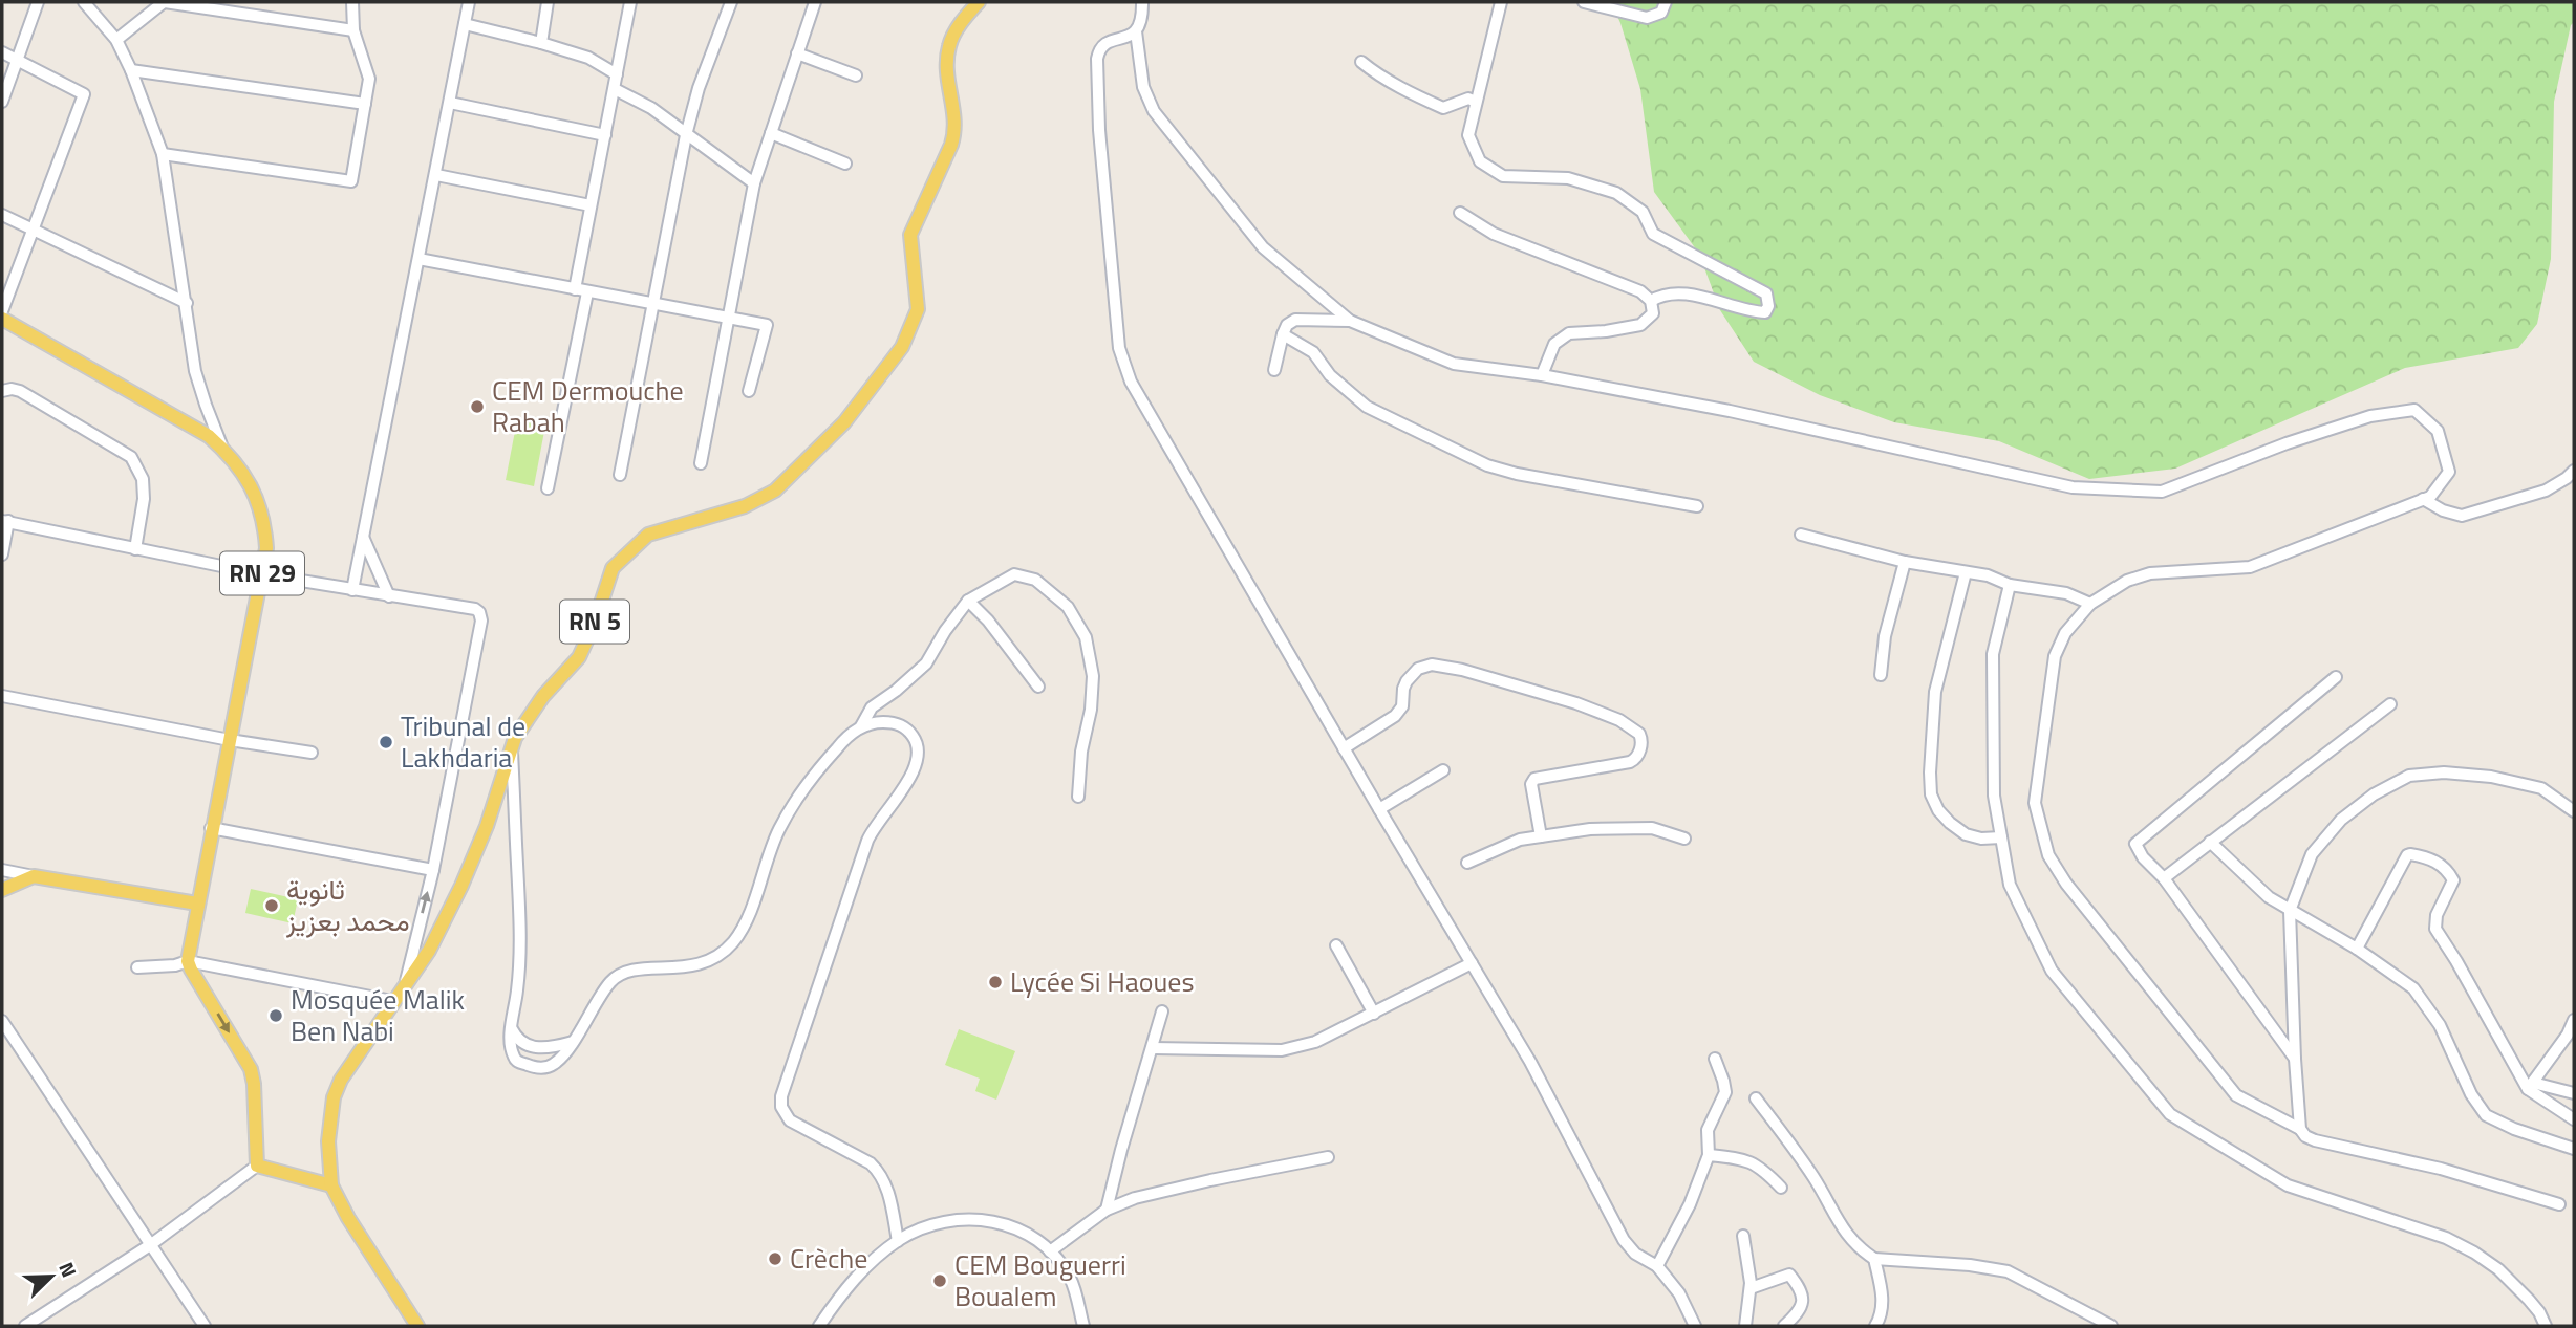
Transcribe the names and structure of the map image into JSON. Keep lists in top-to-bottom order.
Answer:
{
  "streets": {
    "main road": ["RN 29", "RN 5"]
  },
  "places": [
    "CEM Dermouche Rabah",
    "Tribunal de Lakhdaria",
    "ثانوية محمد بعزيز",
    "Lycée Si Haoues",
    "Mosquée Malik Ben Nabi",
    "Crèche",
    "CEM Bouguerri Boualem"
  ],
  "north": "top right"
}
